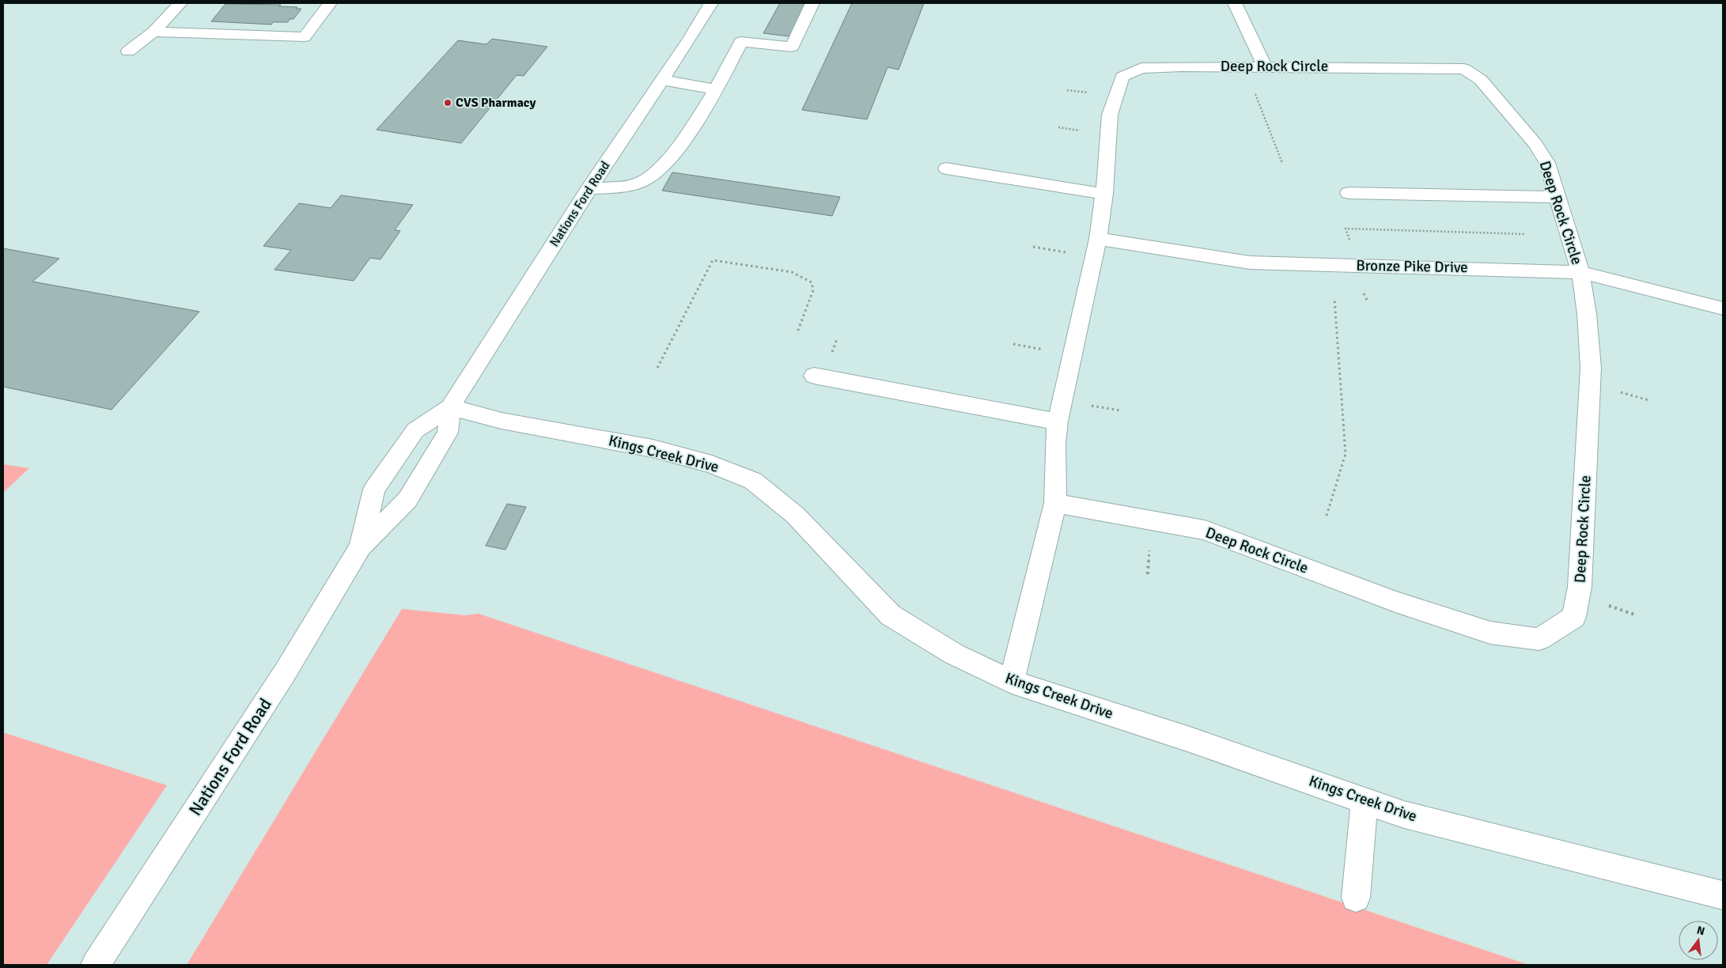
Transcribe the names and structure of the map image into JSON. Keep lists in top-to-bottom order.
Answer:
{
  "streets": {
    "street": [
      "Deep Rock Circle",
      "Nations Ford Road",
      "Bronze Pike Drive",
      "Kings Creek Drive"
    ]
  },
  "crossings": [
    ["Deep Rock Circle", "Bronze Pike Drive"],
    ["Deep Rock Circle", "Kings Creek Drive"],
    ["Nations Ford Road", "Kings Creek Drive"]
  ],
  "places": ["CVS Pharmacy"],
  "north": "top"
}
